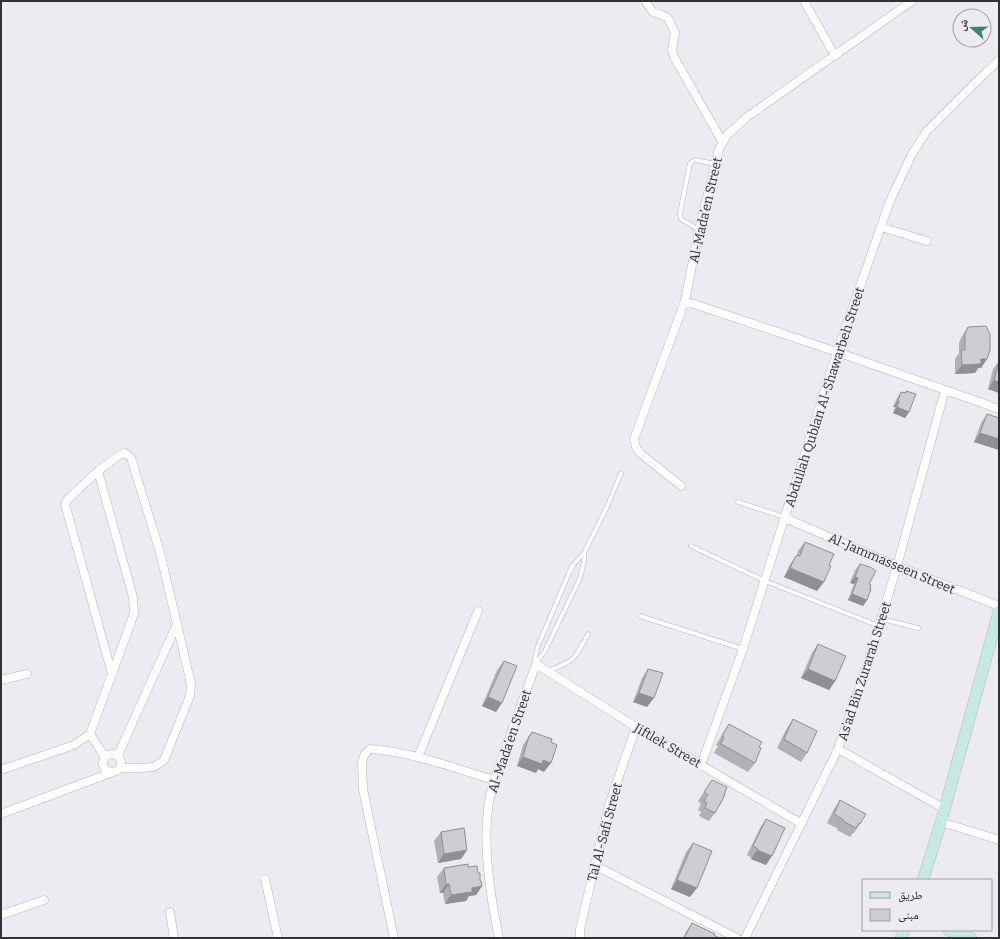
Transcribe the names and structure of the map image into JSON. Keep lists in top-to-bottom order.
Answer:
{
  "streets": {
    "street": [
      "Al-Mada’en Street",
      "Abdullah Qublan Al-Shawarbeh Street",
      "Al-Jammasseen Street",
      "As’ad Bin Zurarah Street",
      "Jiftlek Street",
      "Tal Al-Safi Street"
    ]
  },
  "crossings": [
    ["Al-Mada’en Street", "Jiftlek Street"],
    ["Abdullah Qublan Al-Shawarbeh Street", "Al-Jammasseen Street"],
    ["Abdullah Qublan Al-Shawarbeh Street", "Jiftlek Street"],
    ["Al-Jammasseen Street", "As’ad Bin Zurarah Street"],
    ["As’ad Bin Zurarah Street", "Jiftlek Street"],
    ["Jiftlek Street", "Tal Al-Safi Street"]
  ],
  "legend": ["طريق", "مبنى"],
  "north": "left"
}
